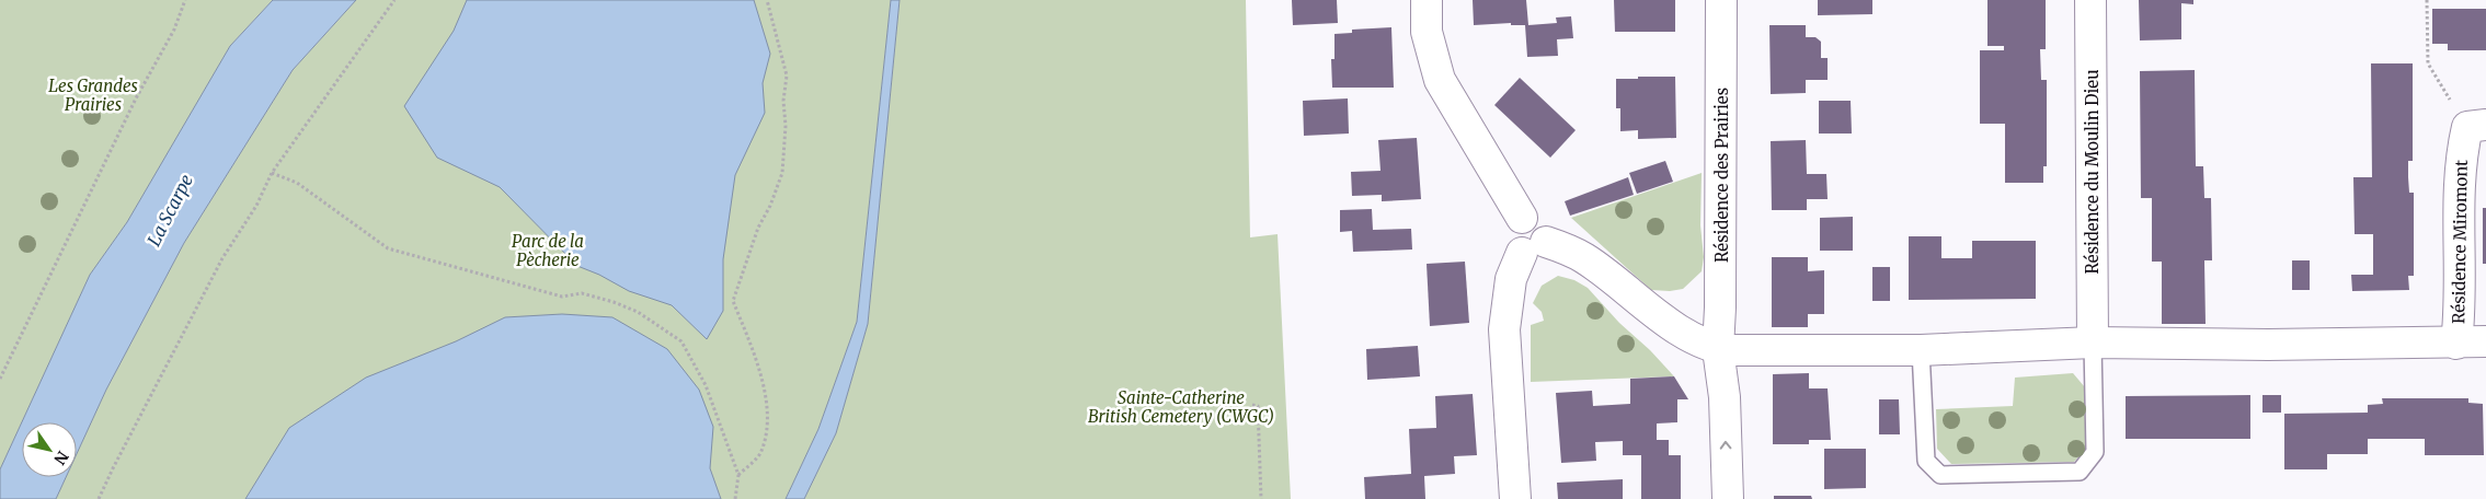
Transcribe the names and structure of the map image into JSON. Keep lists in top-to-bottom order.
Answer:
{
  "streets": {
    "street": ["Résidence du Moulin Dieu", "Résidence des Prairies", "Résidence Miromont"]
  },
  "crossings": [
    ["Résidence du Moulin Dieu", "Résidence Miromont"]
  ],
  "water": ["La Scarpe"],
  "parks": ["Les Grandes Prairies", "Parc de la Pècherie", "Sainte-Catherine British Cemetery (CWGC)"],
  "north": "bottom right"
}
